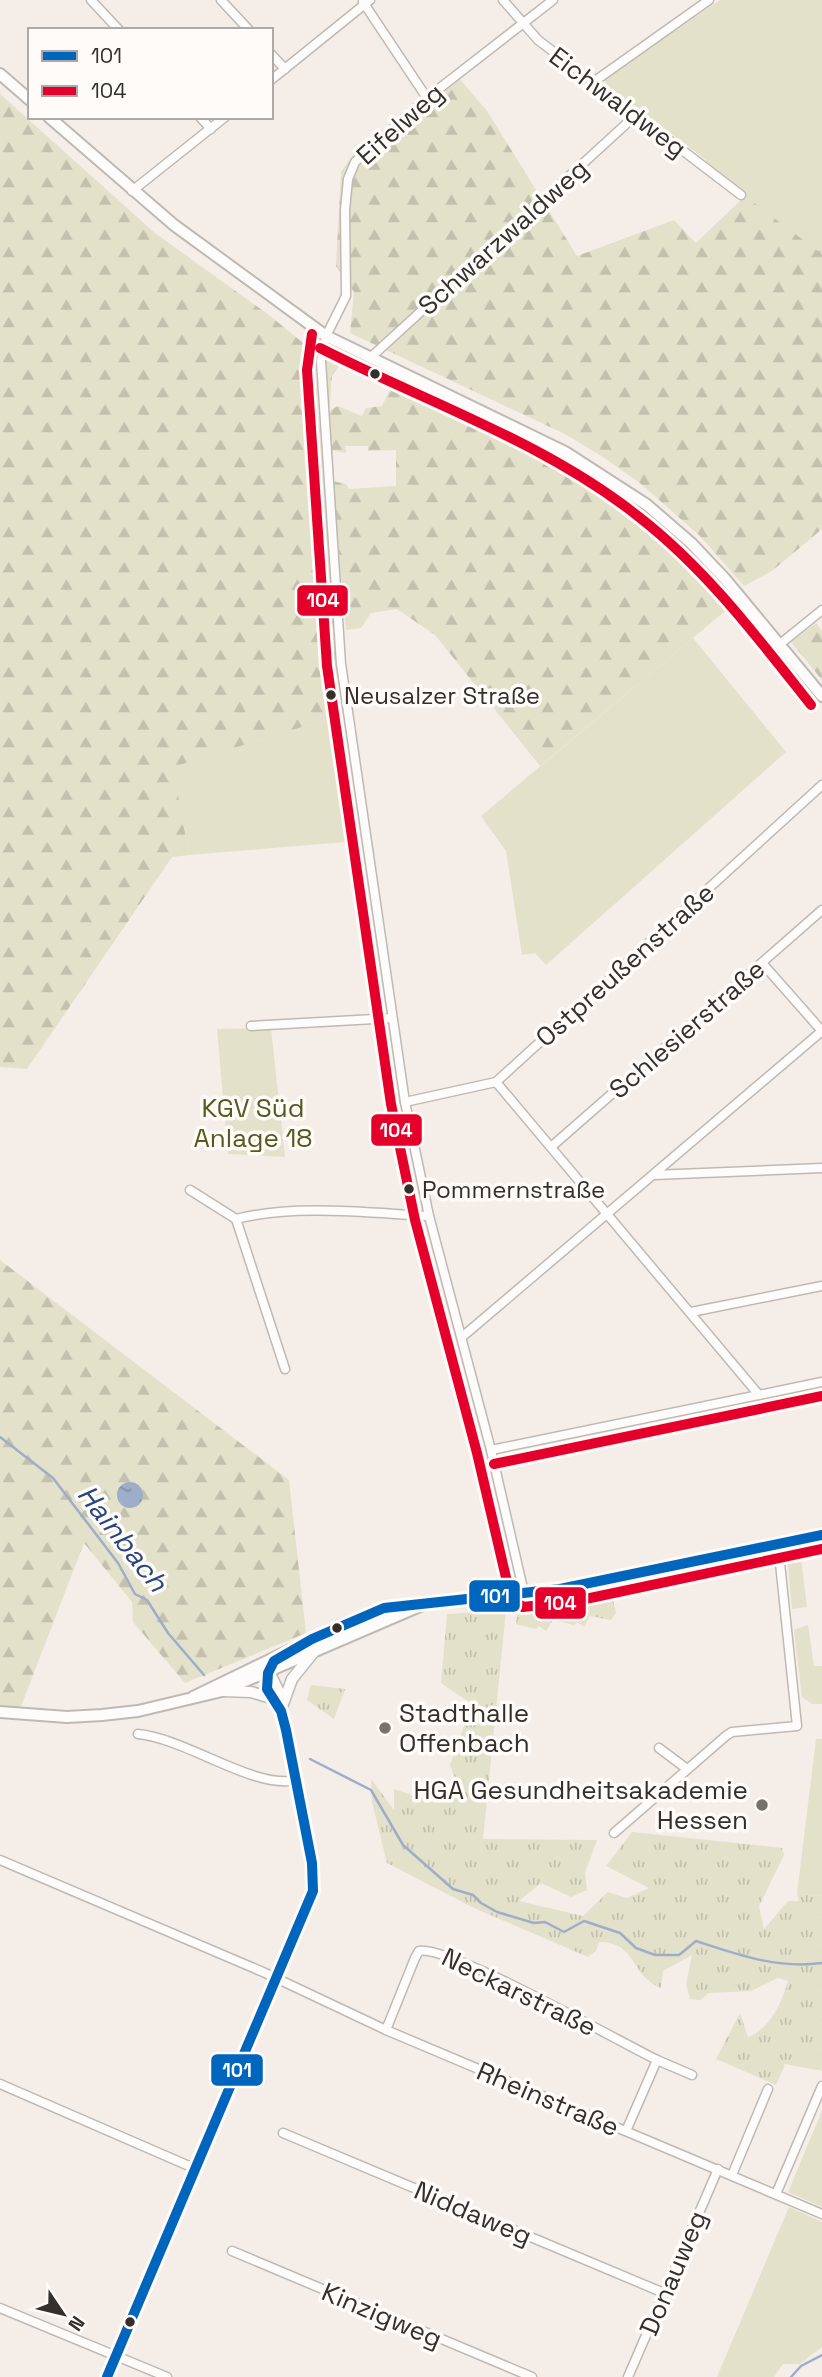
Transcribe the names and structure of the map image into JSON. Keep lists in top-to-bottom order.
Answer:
{
  "streets": {
    "street": [
      "Eichwaldweg",
      "Eifelweg",
      "Schwarzwaldweg",
      "Ostpreußenstraße",
      "Schlesierstraße",
      "Neckarstraße",
      "Rheinstraße",
      "Niddaweg",
      "Donauweg",
      "Kinzigweg"
    ]
  },
  "crossings": [
    ["Eichwaldweg", "Eifelweg"],
    ["Eichwaldweg", "Schwarzwaldweg"],
    ["Neckarstraße", "Rheinstraße"],
    ["Rheinstraße", "Donauweg"],
    ["Niddaweg", "Donauweg"]
  ],
  "water": ["Hainbach"],
  "parks": ["KGV Süd Anlage 18"],
  "places": [
    "Neusalzer Straße",
    "Pommernstraße",
    "Stadthalle Offenbach",
    "HGA Gesundheitsakademie Hessen"
  ],
  "lines": ["transit line 104", "transit line 101"],
  "legend": ["101", "104"],
  "north": "bottom right"
}
